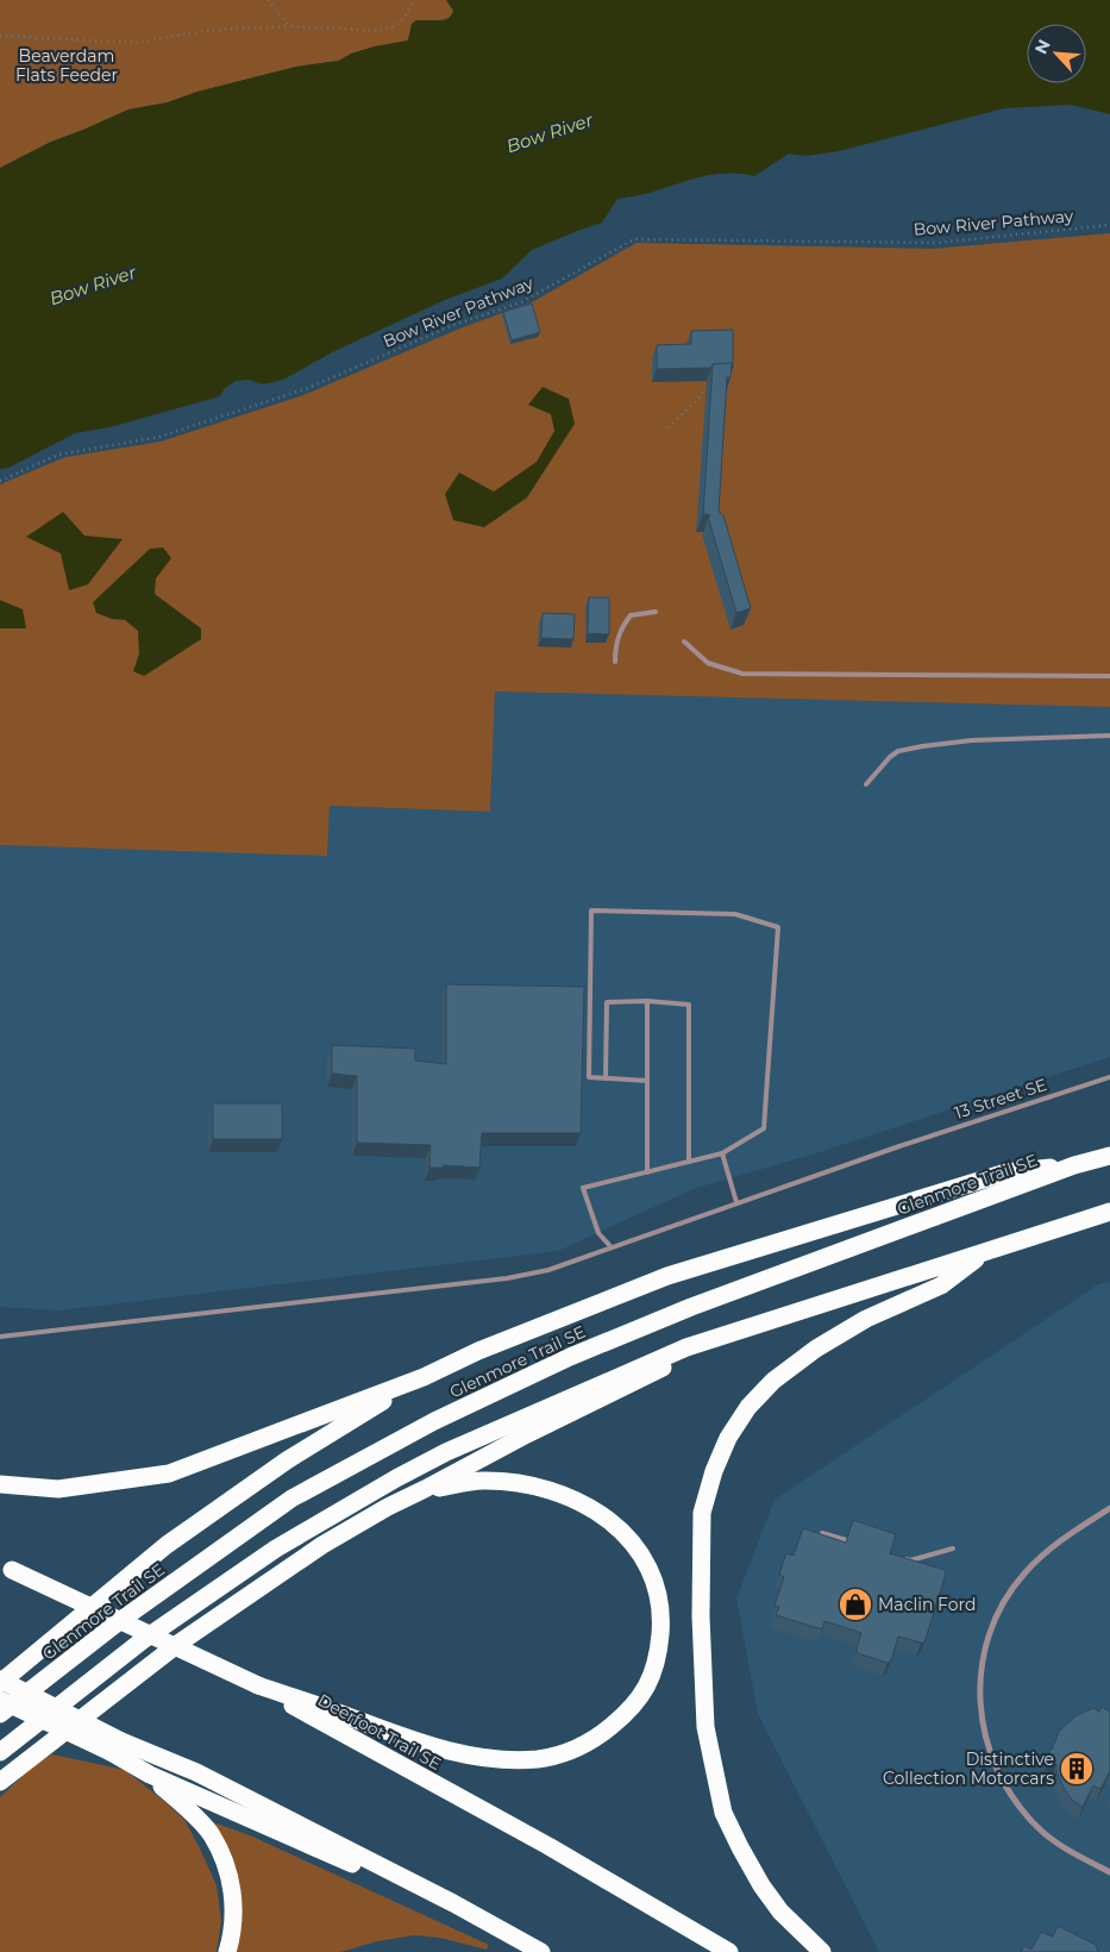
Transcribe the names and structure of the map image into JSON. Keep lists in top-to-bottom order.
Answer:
{
  "streets": {
    "highway": ["Glenmore Trail SE", "Deerfoot Trail SE"],
    "lane": ["13 Street SE"],
    "path": ["Bow River Pathway"]
  },
  "water": ["Bow River"],
  "parks": ["Beaverdam Flats Feeder"],
  "places": {
    "shop": ["Maclin Ford"],
    "building": ["Distinctive Collection Motorcars"]
  },
  "north": "top left"
}
